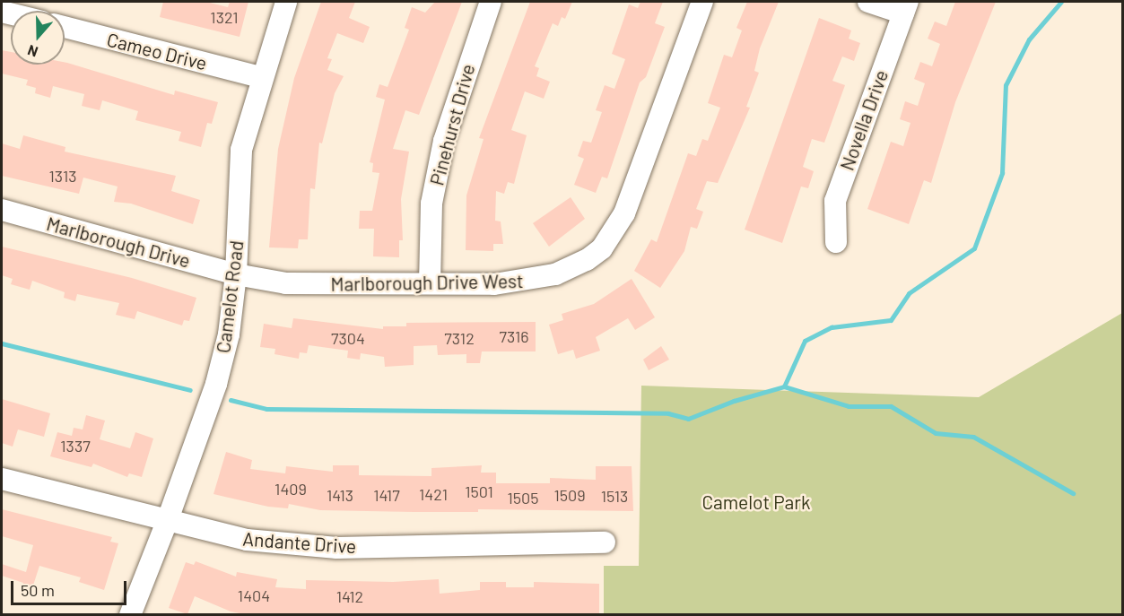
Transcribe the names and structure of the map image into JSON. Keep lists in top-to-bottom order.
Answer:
{
  "streets": {
    "street": [
      "Cameo Drive",
      "Novella Drive",
      "Pinehurst Drive",
      "Marlborough Drive",
      "Marlborough Drive West",
      "Camelot Road",
      "Andante Drive"
    ]
  },
  "crossings": [
    ["Cameo Drive", "Camelot Road"],
    ["Pinehurst Drive", "Marlborough Drive West"],
    ["Marlborough Drive", "Marlborough Drive West"],
    ["Marlborough Drive", "Camelot Road"],
    ["Marlborough Drive West", "Camelot Road"],
    ["Camelot Road", "Andante Drive"]
  ],
  "parks": ["Camelot Park"],
  "house_numbers": [
    "1321",
    "1313",
    "7316",
    "7304",
    "7312",
    "1337",
    "1409",
    "1501",
    "1421",
    "1413",
    "1417",
    "1509",
    "1513",
    "1505",
    "1404",
    "1412"
  ],
  "scale_bar": "50 m",
  "north": "bottom"
}
